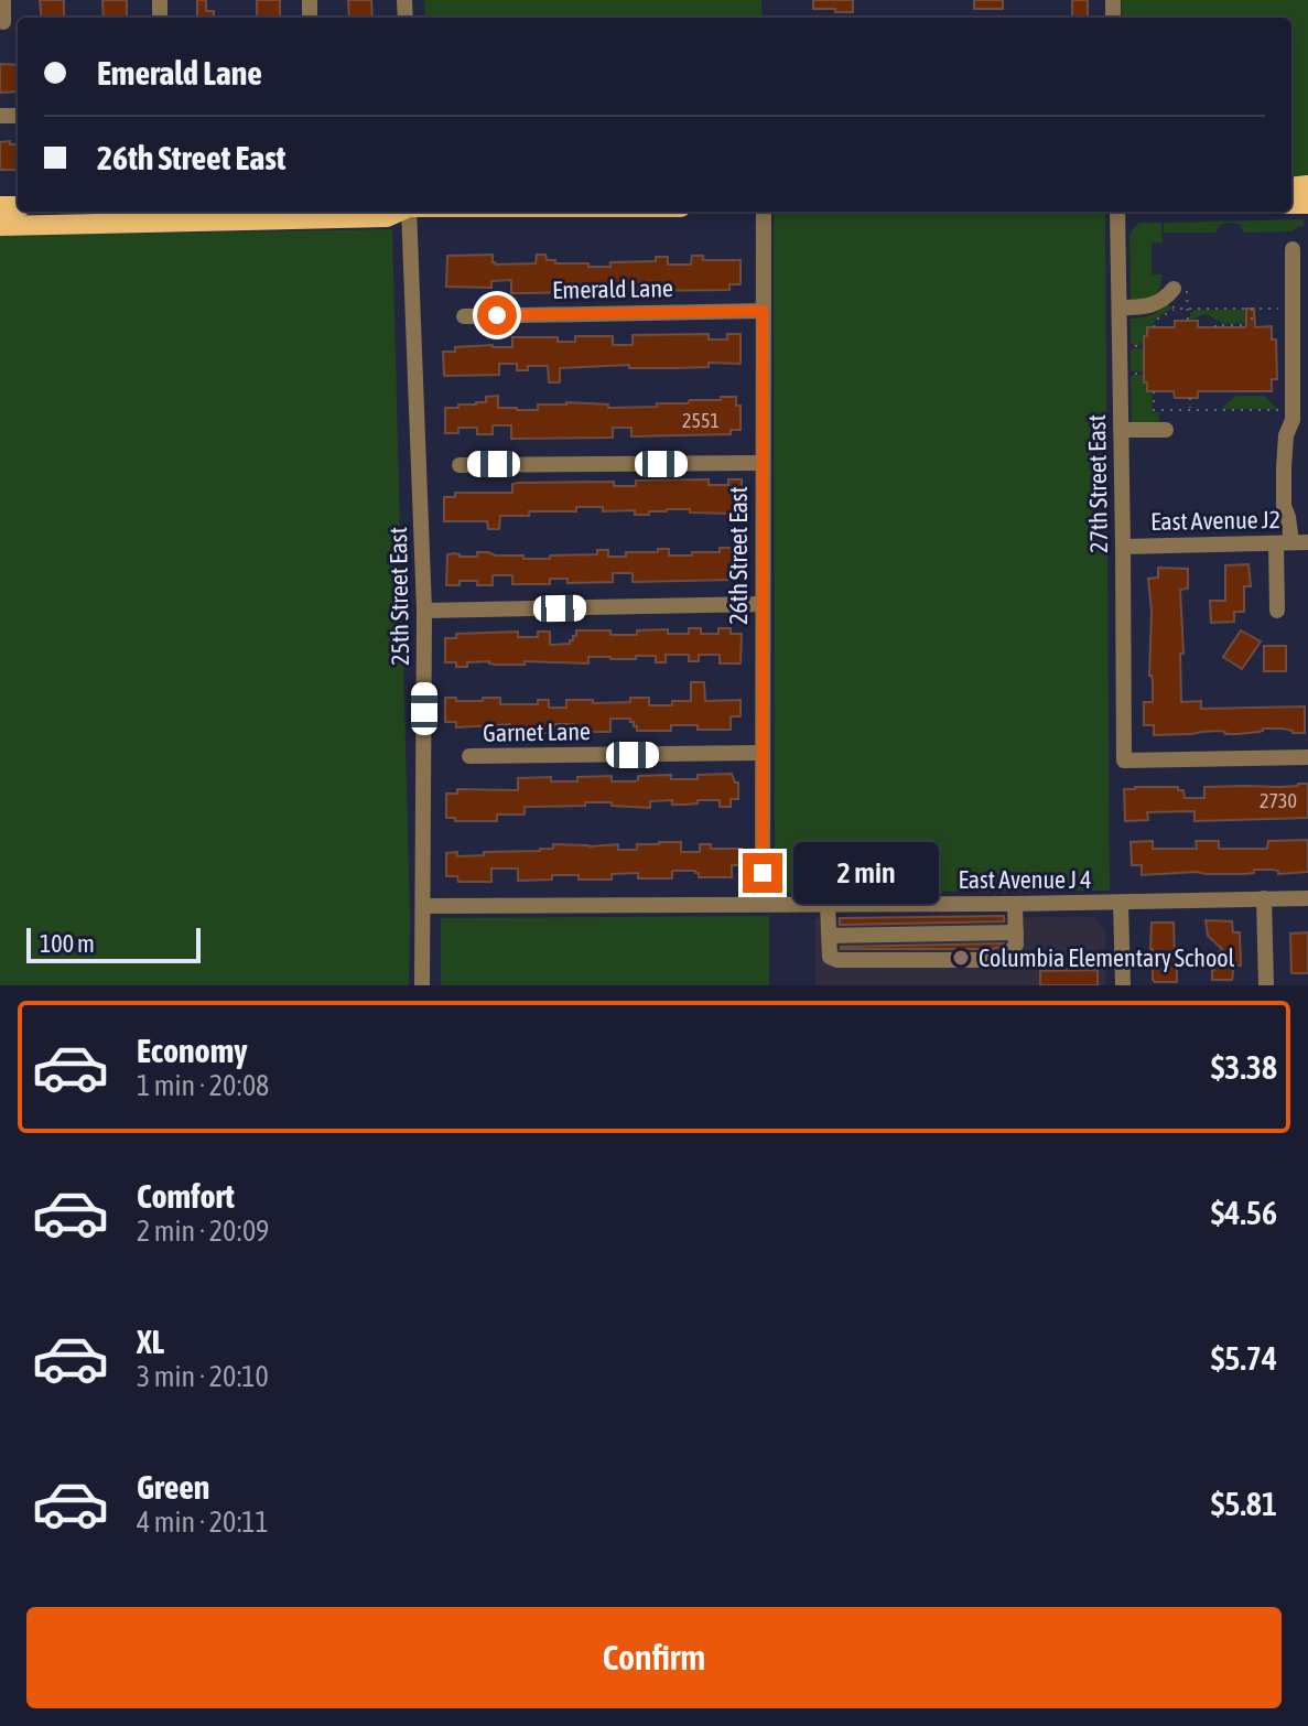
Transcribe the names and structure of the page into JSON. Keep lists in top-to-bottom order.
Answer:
{
  "streets": {
    "street": [
      "Emerald Lane",
      "27th Street East",
      "East Avenue J2",
      "26th Street East",
      "25th Street East",
      "Garnet Lane",
      "East Avenue J 4"
    ]
  },
  "crossings": [
    ["Emerald Lane", "26th Street East"],
    ["27th Street East", "East Avenue J2"],
    ["26th Street East", "Garnet Lane"],
    ["26th Street East", "East Avenue J 4"],
    ["25th Street East", "East Avenue J 4"]
  ],
  "places": ["Columbia Elementary School"],
  "house_numbers": ["2551", "2730"],
  "scale_bar": "100 m",
  "page": {
    "banner": ["Emerald Lane", "26th Street East"],
    "bubble": "2 min",
    "scale": "100 m",
    "list": [
      {
        "name": "Economy",
        "note": "1 min · 20:08",
        "value": "$3.38"
      },
      {
        "name": "Comfort",
        "note": "2 min · 20:09",
        "value": "$4.56"
      },
      {
        "name": "XL",
        "note": "3 min · 20:10",
        "value": "$5.74"
      },
      {
        "name": "Green",
        "note": "4 min · 20:11",
        "value": "$5.81"
      }
    ],
    "buttons": "Confirm"
  }
}
